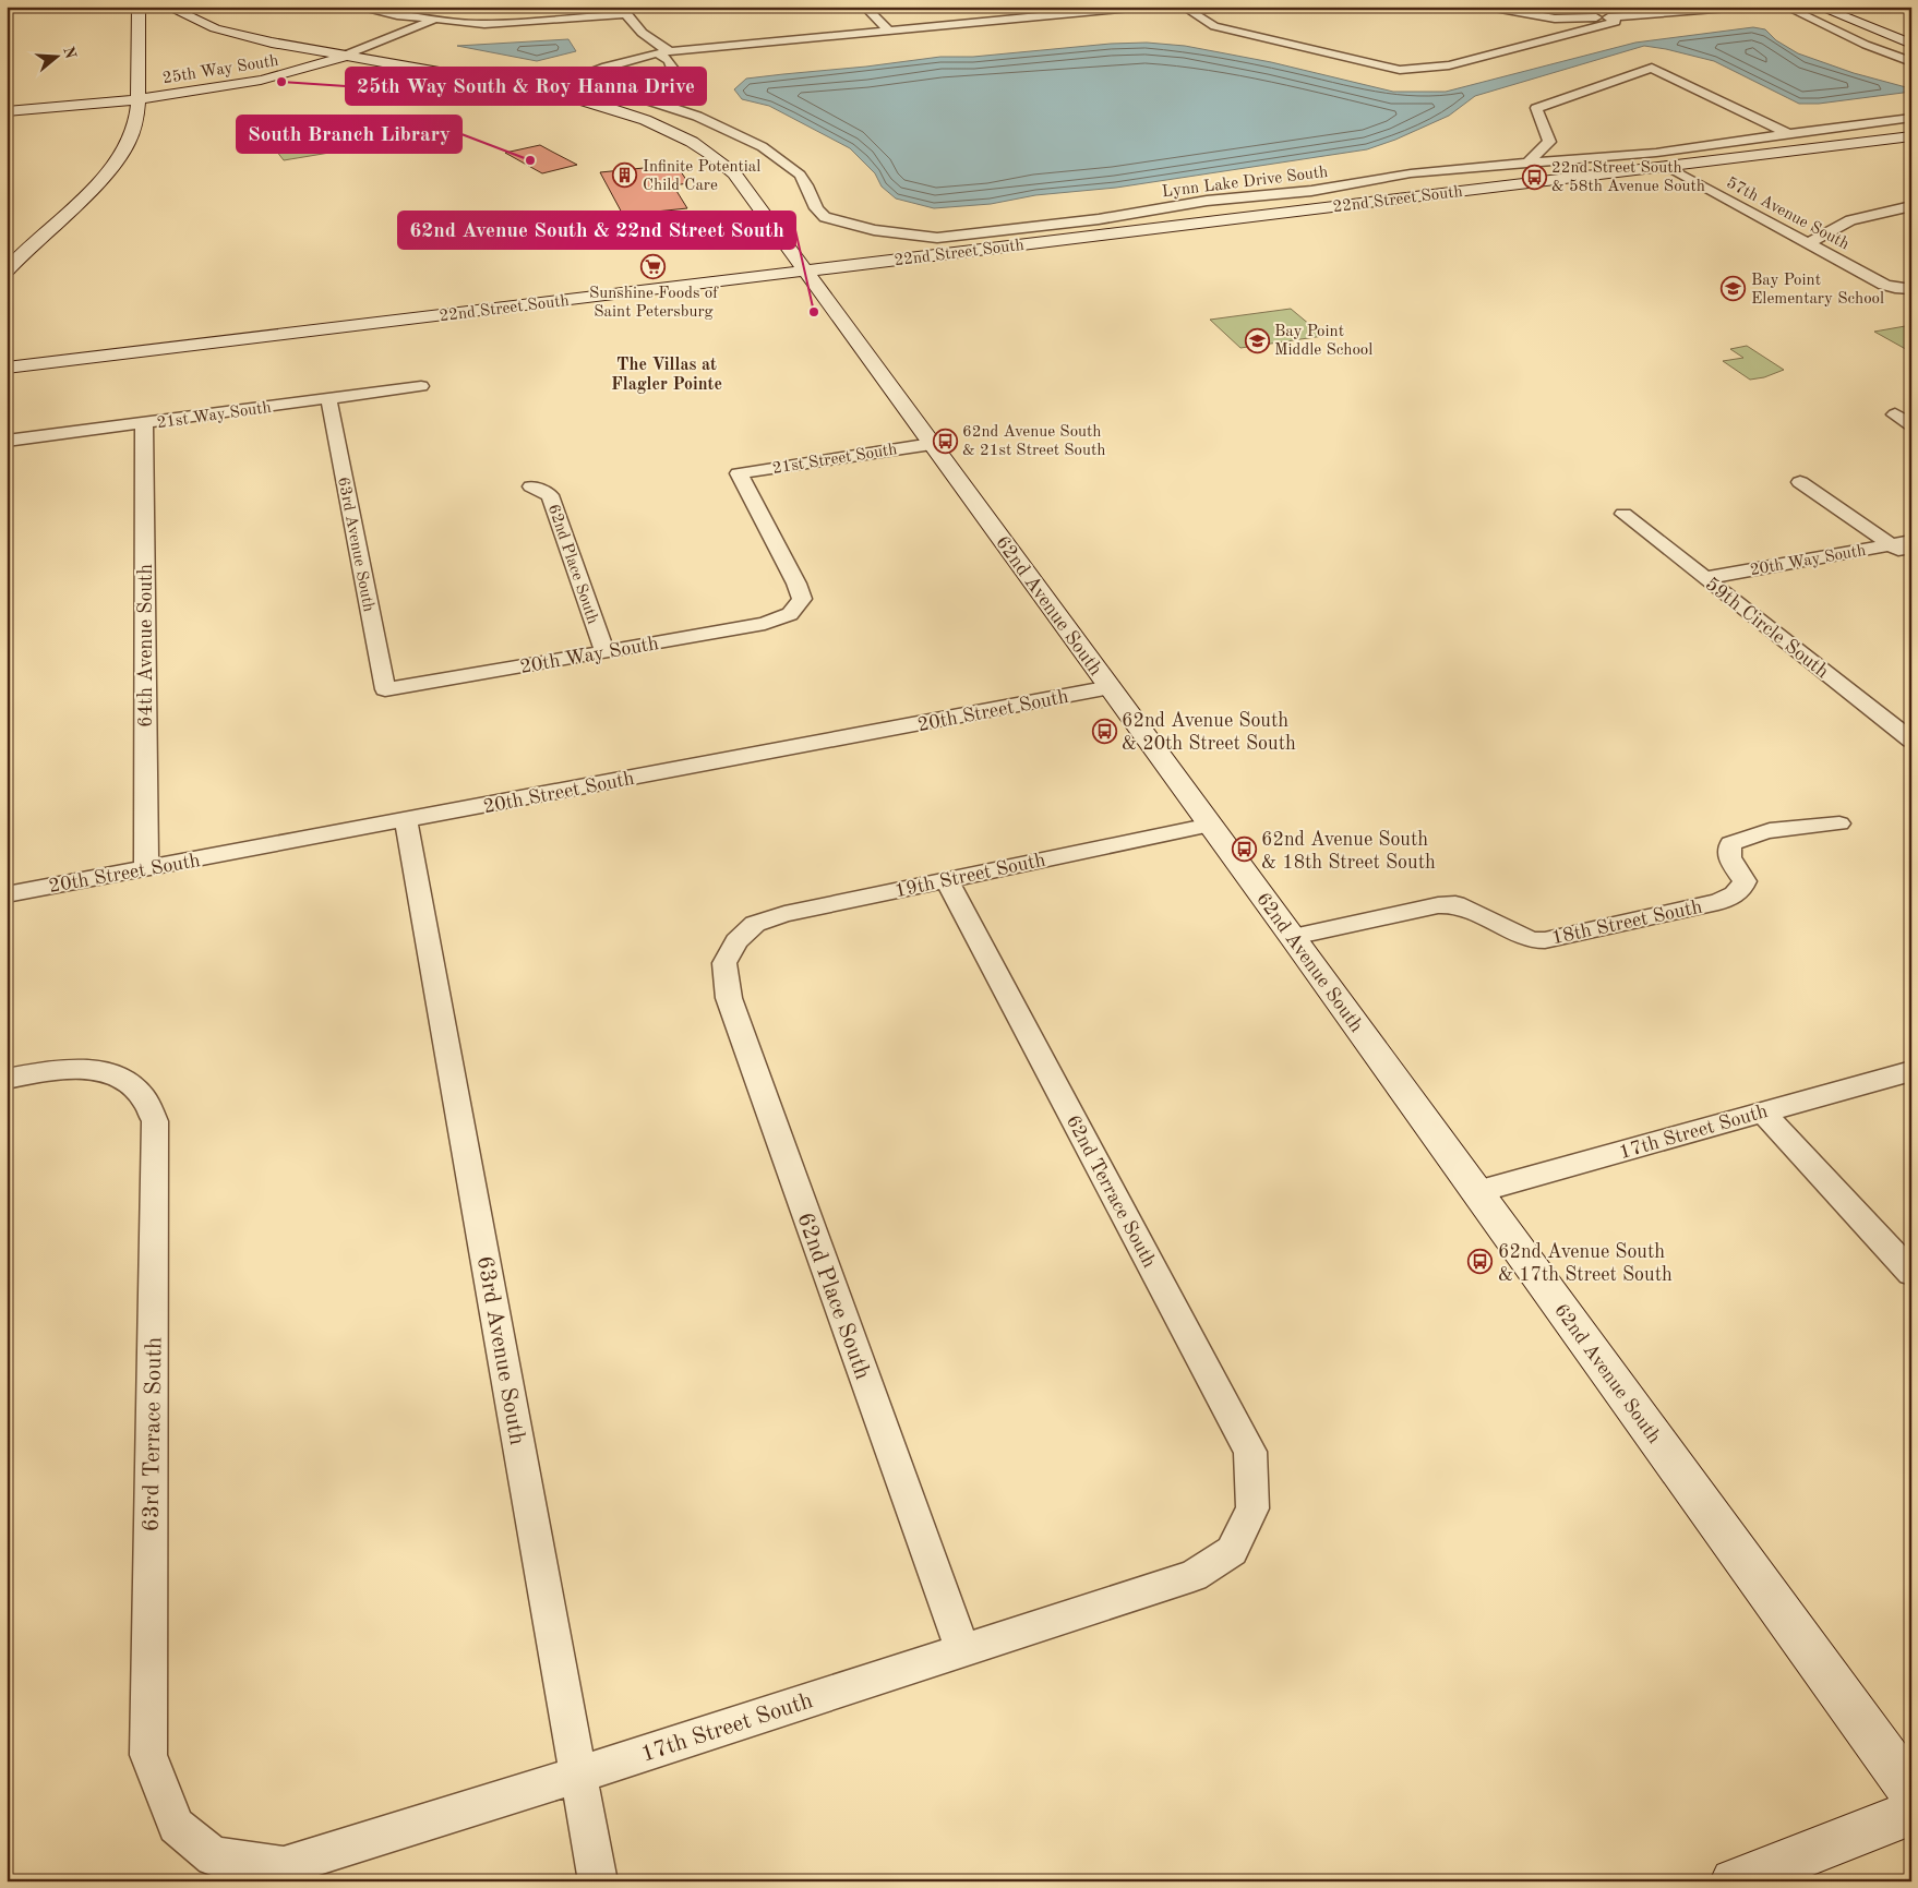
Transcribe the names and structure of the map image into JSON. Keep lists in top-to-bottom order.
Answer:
{
  "streets": {
    "street": [
      "25th Way South",
      "Lynn Lake Drive South",
      "22nd Street South",
      "57th Avenue South",
      "21st Way South",
      "21st Street South",
      "63rd Avenue South",
      "20th Way South",
      "62nd Place South",
      "62nd Avenue South",
      "59th Circle South",
      "64th Avenue South",
      "20th Street South",
      "19th Street South",
      "18th Street South",
      "17th Street South",
      "62nd Terrace South",
      "63rd Terrace South"
    ]
  },
  "crossings": [
    ["25th Way South", "62nd Avenue South"],
    ["22nd Street South", "57th Avenue South"],
    ["22nd Street South", "62nd Avenue South"],
    ["21st Way South", "63rd Avenue South"],
    ["21st Way South", "64th Avenue South"],
    ["21st Street South", "20th Way South"],
    ["21st Street South", "62nd Avenue South"],
    ["63rd Avenue South", "20th Way South"],
    ["63rd Avenue South", "20th Street South"],
    ["63rd Avenue South", "17th Street South"],
    ["20th Way South", "62nd Place South"],
    ["20th Way South", "59th Circle South"],
    ["62nd Place South", "19th Street South"],
    ["62nd Place South", "17th Street South"],
    ["62nd Avenue South", "20th Street South"],
    ["62nd Avenue South", "19th Street South"],
    ["62nd Avenue South", "18th Street South"],
    ["62nd Avenue South", "17th Street South"],
    ["64th Avenue South", "20th Street South"],
    ["19th Street South", "62nd Terrace South"],
    ["17th Street South", "62nd Terrace South"],
    ["17th Street South", "63rd Terrace South"]
  ],
  "districts": ["The Villas at Flagler Pointe"],
  "places": {
    "other": ["25th Way South & Roy Hanna Drive", "South Branch Library", "62nd Avenue South & 22nd Street South"],
    "building": ["Infinite Potential Child Care"],
    "bus stop": [
      "22nd Street South & 58th Avenue South",
      "62nd Avenue South & 21st Street South",
      "62nd Avenue South & 20th Street South",
      "62nd Avenue South & 18th Street South",
      "62nd Avenue South & 17th Street South"
    ],
    "supermarket": ["Sunshine Foods of Saint Petersburg"],
    "school or university": ["Bay Point Elementary School", "Bay Point Middle School"]
  },
  "north": "right"
}
